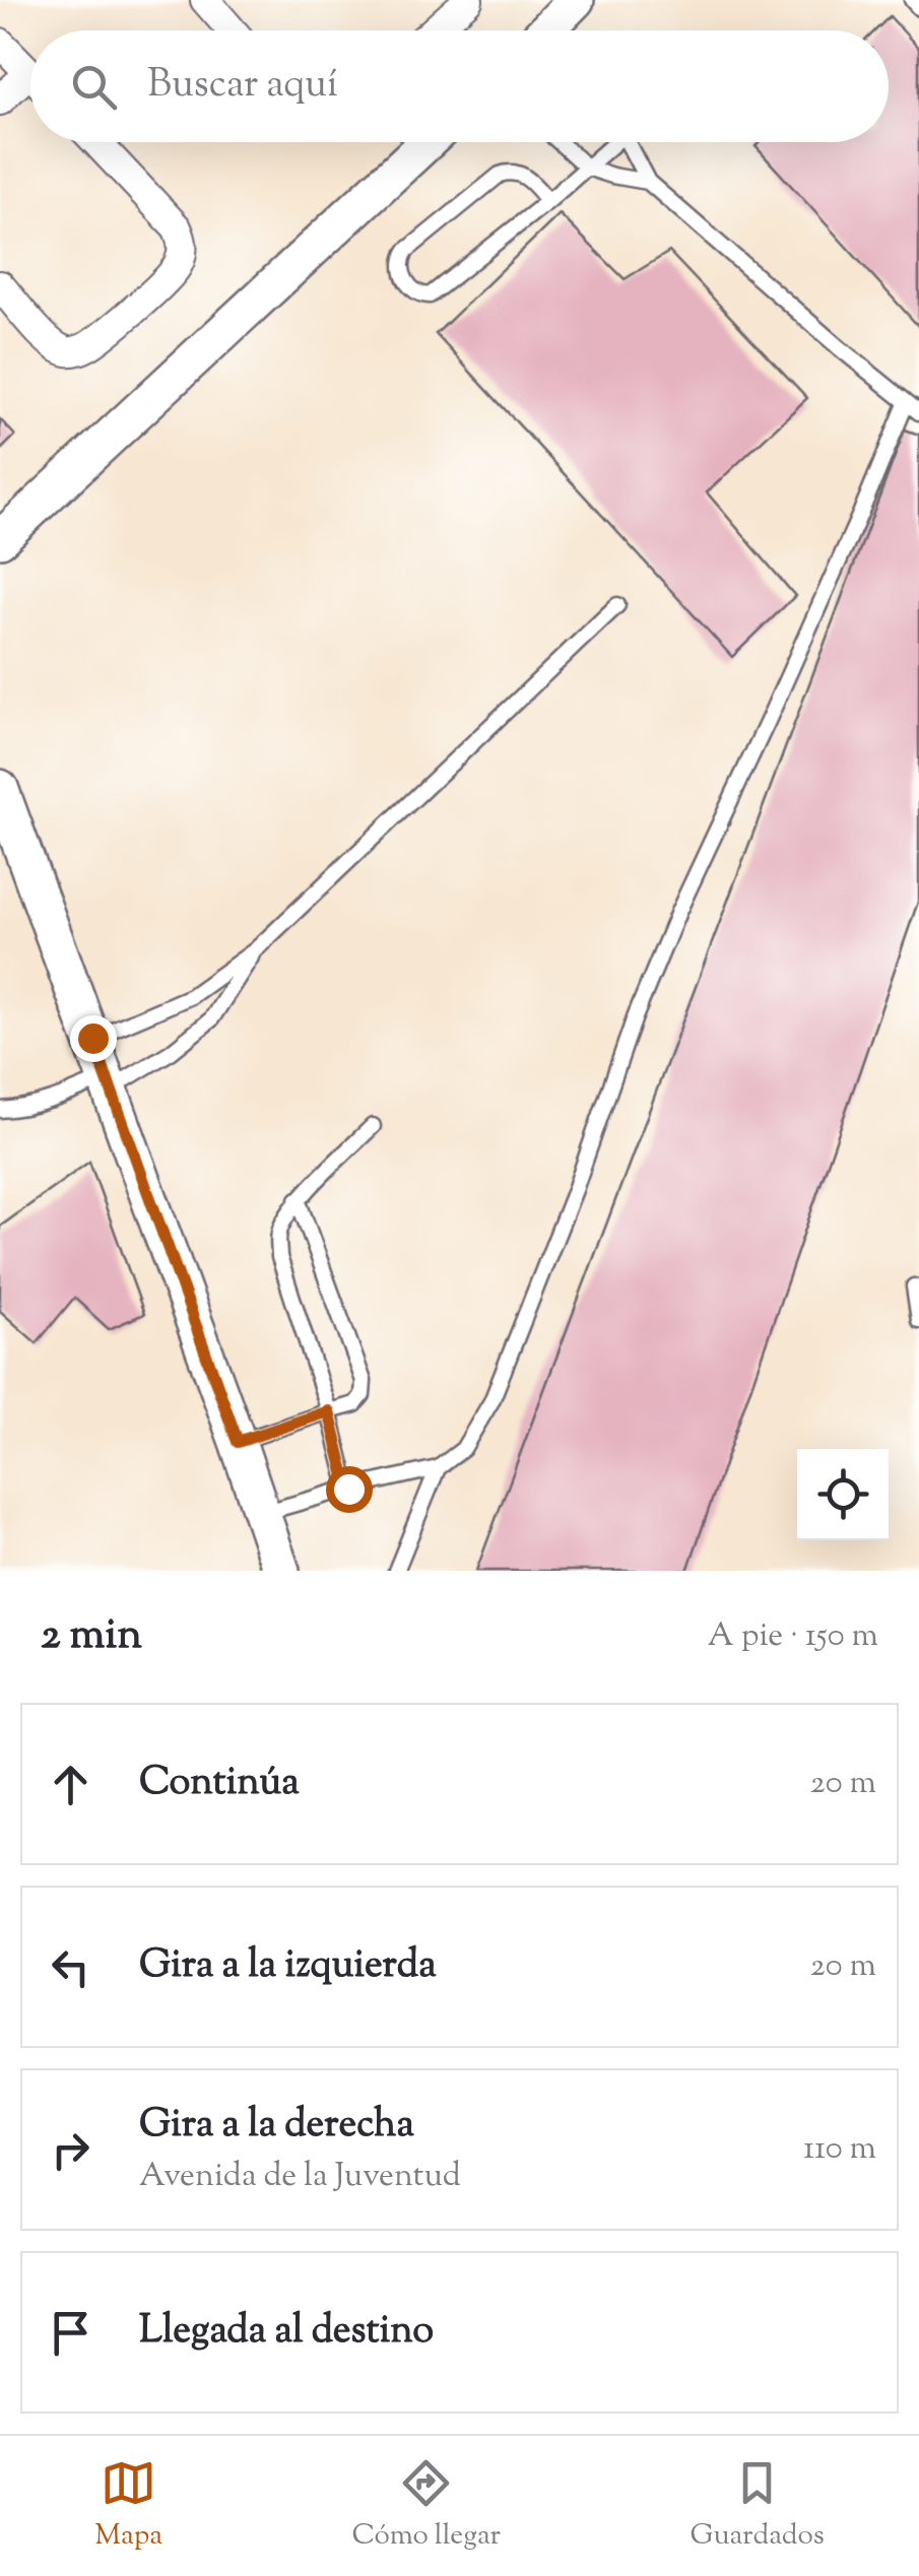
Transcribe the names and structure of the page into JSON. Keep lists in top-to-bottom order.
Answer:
{
  "page": {
    "search": "Buscar aquí",
    "heading": ["2 min", "A pie · 150 m"],
    "list": [
      ["Continúa", "20 m"],
      ["Gira a la izquierda", "20 m"],
      ["Gira a la derecha", "Avenida de la Juventud", "110 m"],
      "Llegada al destino"
    ],
    "nav": ["Mapa", "Cómo llegar", "Guardados"]
  }
}
